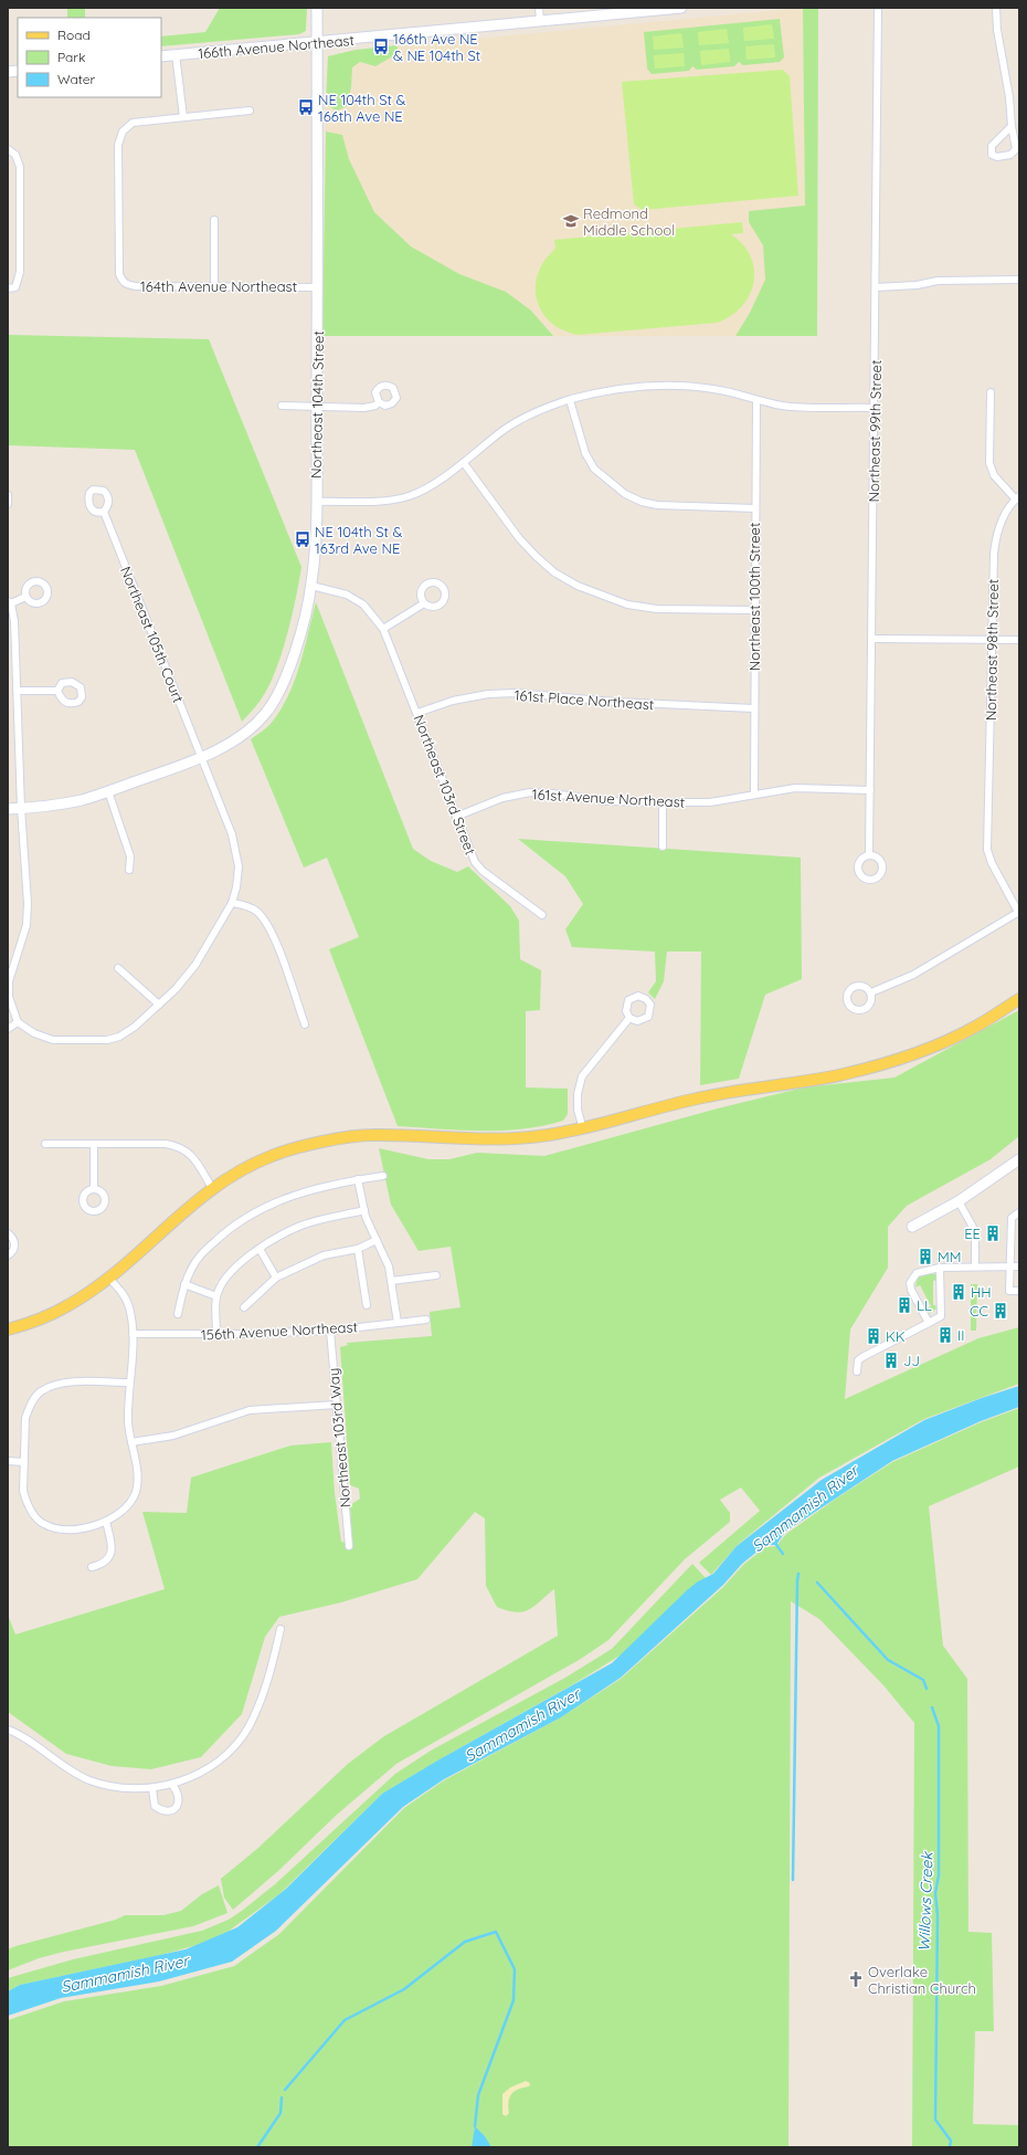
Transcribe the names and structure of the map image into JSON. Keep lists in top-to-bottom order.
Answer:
{
  "streets": {
    "street": [
      "166th Avenue Northeast",
      "164th Avenue Northeast",
      "Northeast 104th Street",
      "Northeast 99th Street",
      "Northeast 100th Street",
      "Northeast 105th Court",
      "Northeast 98th Street",
      "161st Place Northeast",
      "Northeast 103rd Street",
      "161st Avenue Northeast",
      "156th Avenue Northeast",
      "Northeast 103rd Way"
    ]
  },
  "crossings": [
    ["166th Avenue Northeast", "Northeast 104th Street"],
    ["164th Avenue Northeast", "Northeast 104th Street"],
    ["Northeast 104th Street", "Northeast 105th Court"],
    ["Northeast 104th Street", "Northeast 103rd Street"],
    ["Northeast 99th Street", "161st Avenue Northeast"],
    ["Northeast 100th Street", "161st Place Northeast"],
    ["Northeast 100th Street", "161st Avenue Northeast"],
    ["161st Place Northeast", "Northeast 103rd Street"],
    ["Northeast 103rd Street", "161st Avenue Northeast"],
    ["156th Avenue Northeast", "Northeast 103rd Way"]
  ],
  "water": ["Sammamish River", "Willows Creek"],
  "places": {
    "bus stop": ["166th Ave NE & NE 104th St", "NE 104th St & 166th Ave NE", "NE 104th St & 163rd Ave NE"],
    "school or university": ["Redmond Middle School"],
    "building": [
      "EE",
      "MM",
      "HH",
      "LL",
      "CC",
      "II",
      "KK",
      "JJ"
    ],
    "church": ["Overlake Christian Church"]
  },
  "legend": ["Road", "Park", "Water"]
}
